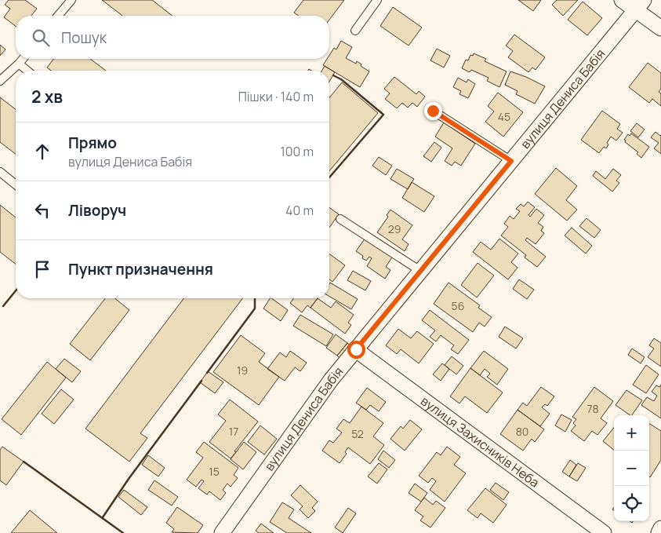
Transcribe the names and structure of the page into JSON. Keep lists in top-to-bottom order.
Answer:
{
  "streets": {
    "street": ["вулиця Дениса Бабія", "вулиця Захисників Неба"]
  },
  "crossings": [
    ["вулиця Дениса Бабія", "вулиця Захисників Неба"]
  ],
  "house_numbers": [
    "45",
    "29",
    "56",
    "19",
    "78",
    "17",
    "80",
    "52",
    "15"
  ],
  "page": {
    "search": "Пошук",
    "heading": ["2 хв", "Пішки · 140 m"],
    "list": [
      ["Прямо", "вулиця Дениса Бабія", "100 m"],
      ["Ліворуч", "40 m"],
      "Пункт призначення"
    ],
    "map_buttons": ["+", "−"]
  }
}
